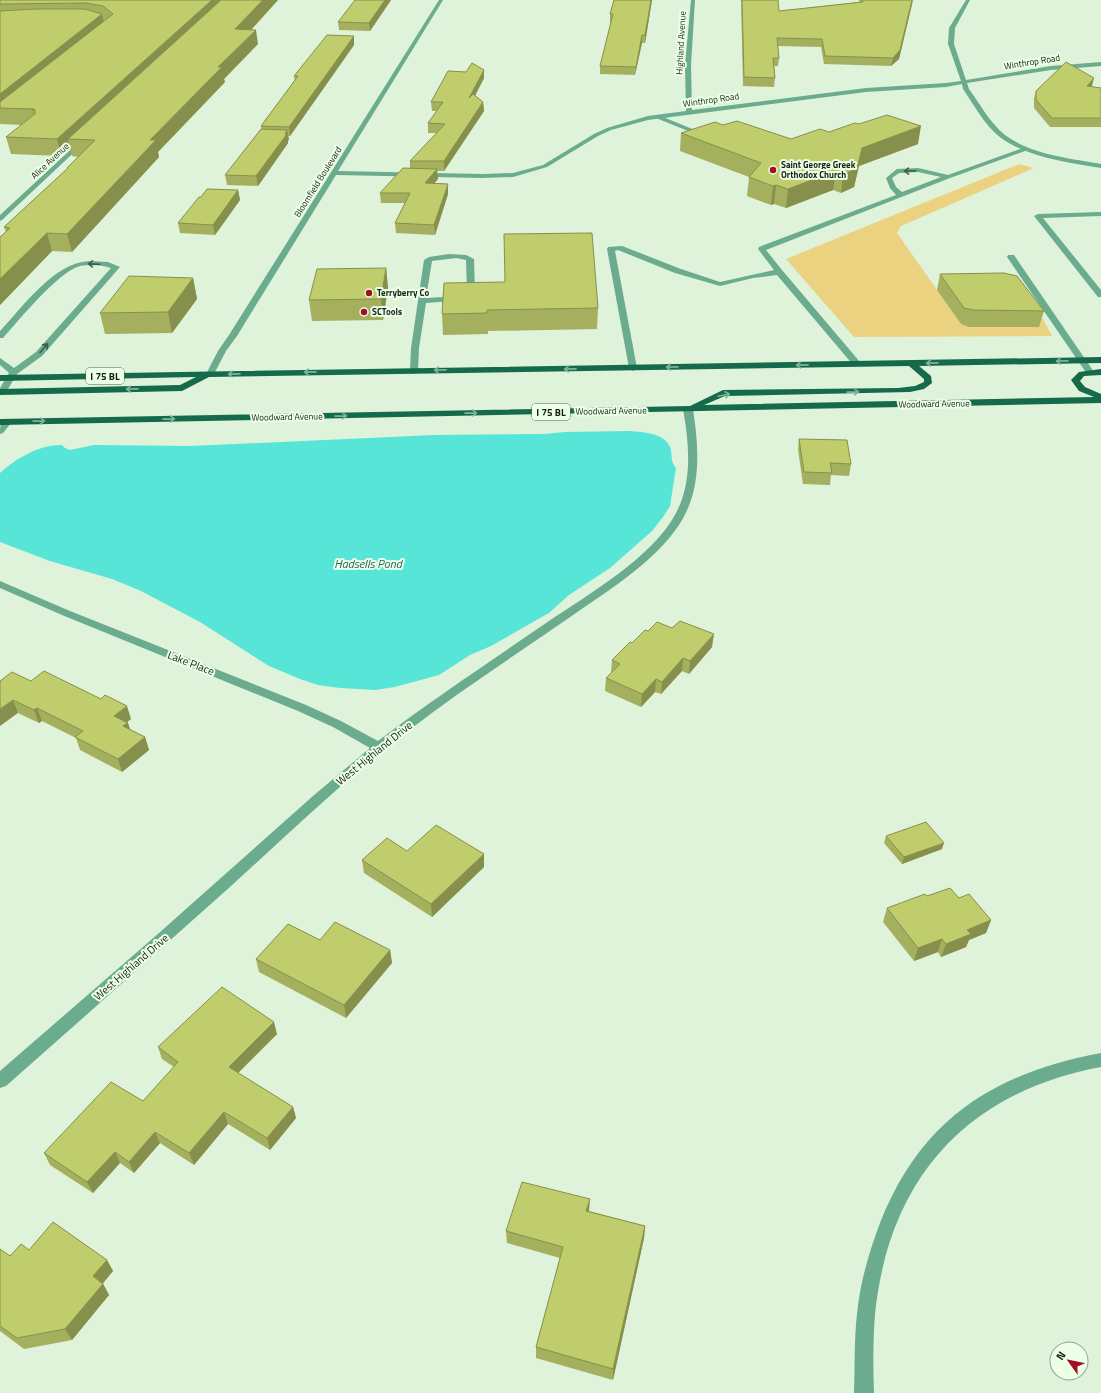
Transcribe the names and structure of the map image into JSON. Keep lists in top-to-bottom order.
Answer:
{
  "streets": {
    "main road": ["I 75 BL", "Woodward Avenue"],
    "street": [
      "Highland Avenue",
      "Winthrop Road",
      "Alice Avenue",
      "Bloomfield Boulevard",
      "Lake Place",
      "West Highland Drive"
    ]
  },
  "crossings": [
    ["Highland Avenue", "Winthrop Road"],
    ["Winthrop Road", "Bloomfield Boulevard"],
    ["Bloomfield Boulevard", "I 75 BL"],
    ["Woodward Avenue", "West Highland Drive"],
    ["Lake Place", "West Highland Drive"]
  ],
  "water": ["Hadsells Pond"],
  "places": ["Saint George Greek Orthodox Church", "Terryberry Co", "SCTools"],
  "north": "top left"
}
